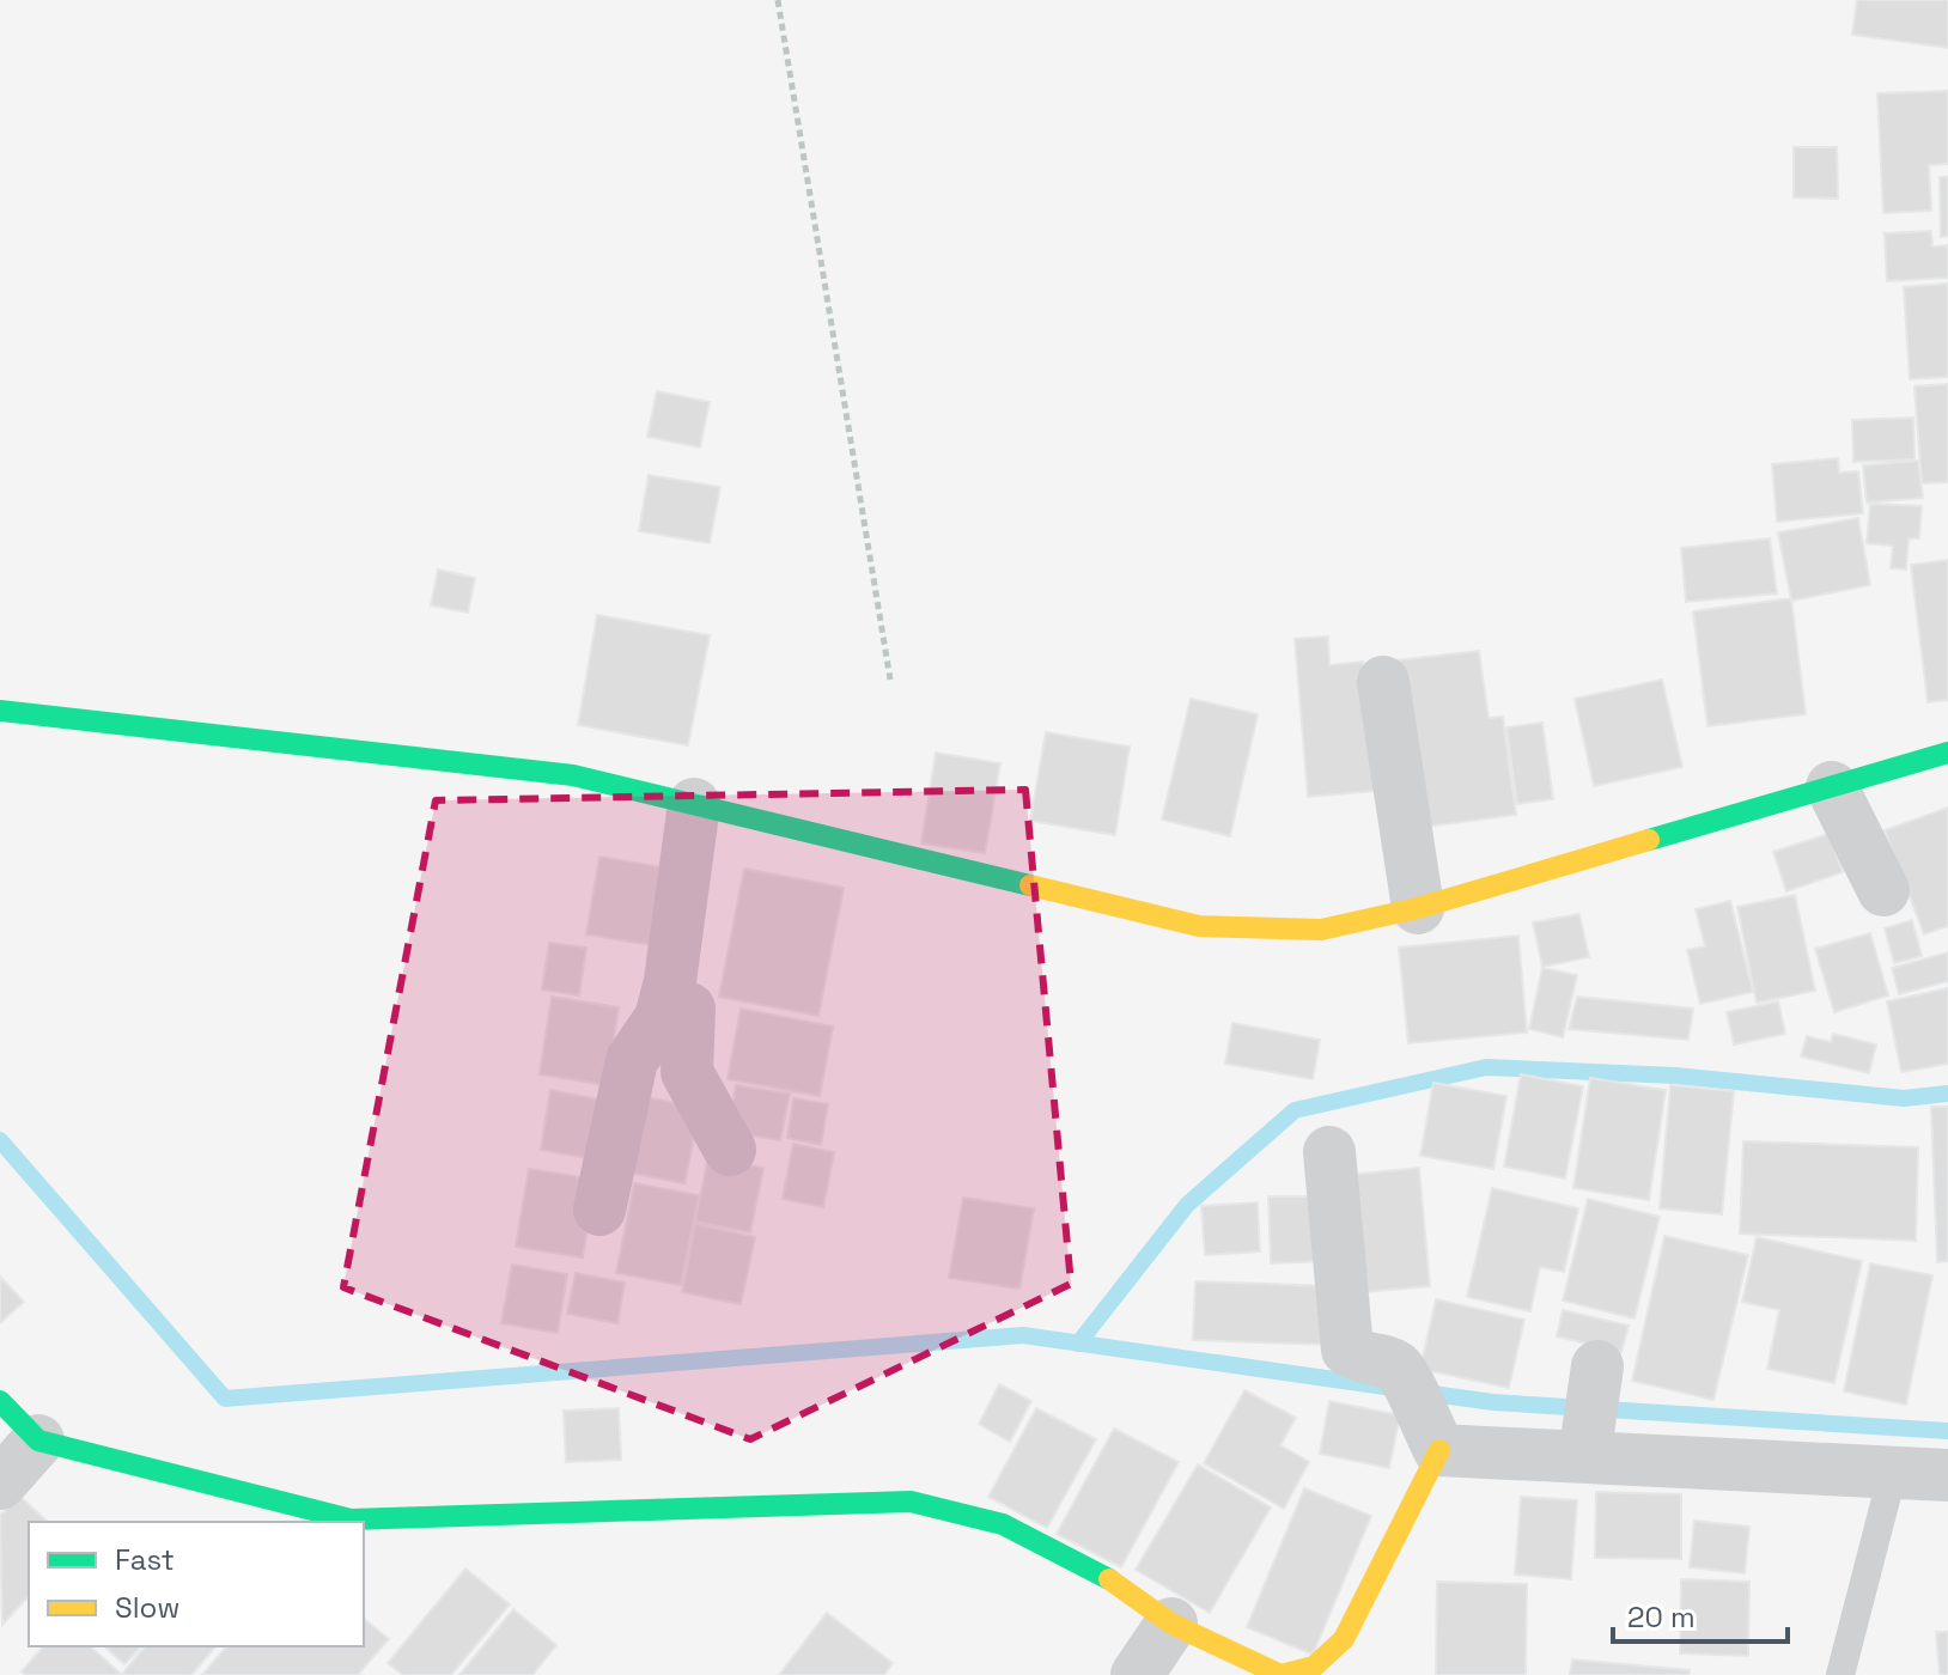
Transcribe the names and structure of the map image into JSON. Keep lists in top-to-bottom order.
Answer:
{
  "legend": ["Fast", "Slow"],
  "scale_bar": "20 m"
}
